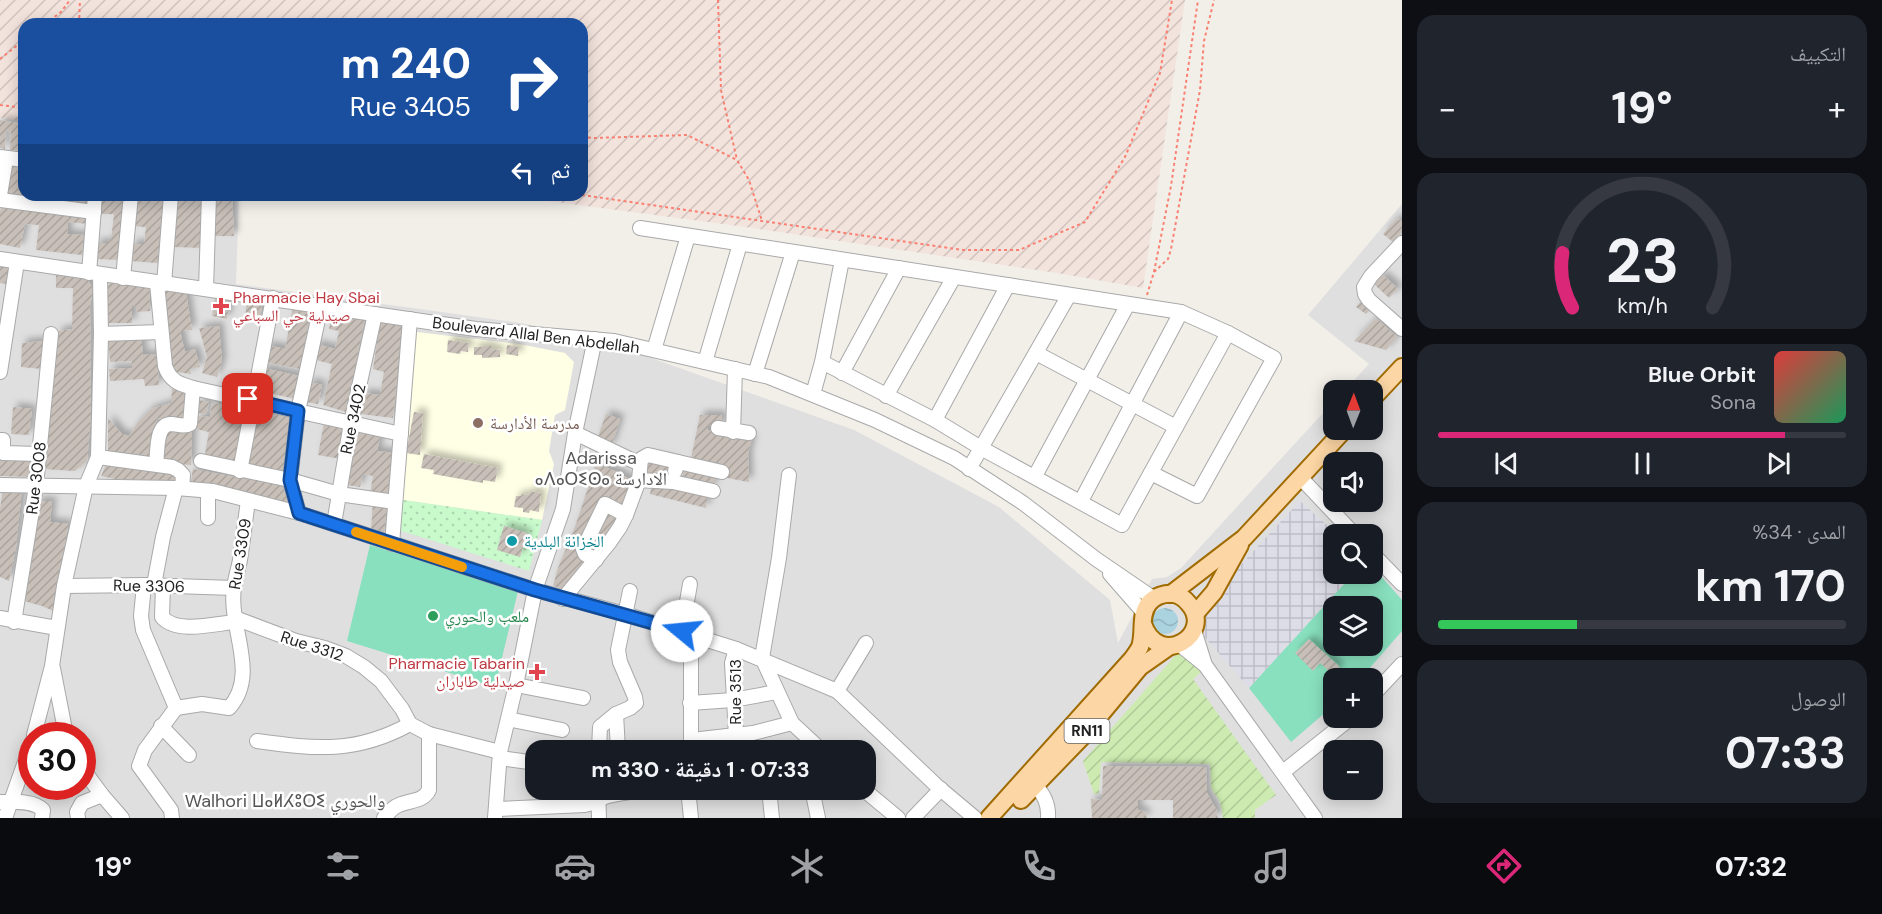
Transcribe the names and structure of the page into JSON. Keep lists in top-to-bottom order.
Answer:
{
  "streets": {
    "main road": ["RN11"],
    "street": [
      "Boulevard Allal Ben Abdellah",
      "Rue 3402",
      "Rue 3008",
      "Rue 3309",
      "Rue 3306",
      "Rue 3312",
      "Rue 3513"
    ]
  },
  "crossings": [
    ["Boulevard Allal Ben Abdellah", "Rue 3402"],
    ["Boulevard Allal Ben Abdellah", "RN11"],
    ["Rue 3309", "Rue 3306"],
    ["Rue 3309", "Rue 3312"]
  ],
  "districts": ["Adarissa ⴰⴷⴰⵔⵉⵙⴰ الادارسة", "Walhori ⵡⴰⵍⵃⵓⵔⵉ والحوري"],
  "places": {
    "health": ["Pharmacie Hay Sbai صيدلية حي السباعي", "Pharmacie Tabarin صيدلية طاباران"],
    "other": ["مدرسة الأدارسة", "الخزانة البلدية", "ملعب والحوري"]
  },
  "north": "top",
  "page": {
    "tile": [
      "التكييف",
      ["المدى · 34%", "170 km"],
      ["الوصول", "07:33"]
    ],
    "turn": ["240 m", "Rue 3405"],
    "heat": ["−", "19°", "+"],
    "then": "ثم",
    "song": ["Blue Orbit", "Sona"],
    "map_buttons": ["+", "−"],
    "limit": "30",
    "trip": "07:33 · 1 دقيقة · 330 m",
    "tabs": ["07:32", "19°"],
    "gauge": ["23", "km/h"]
  }
}
